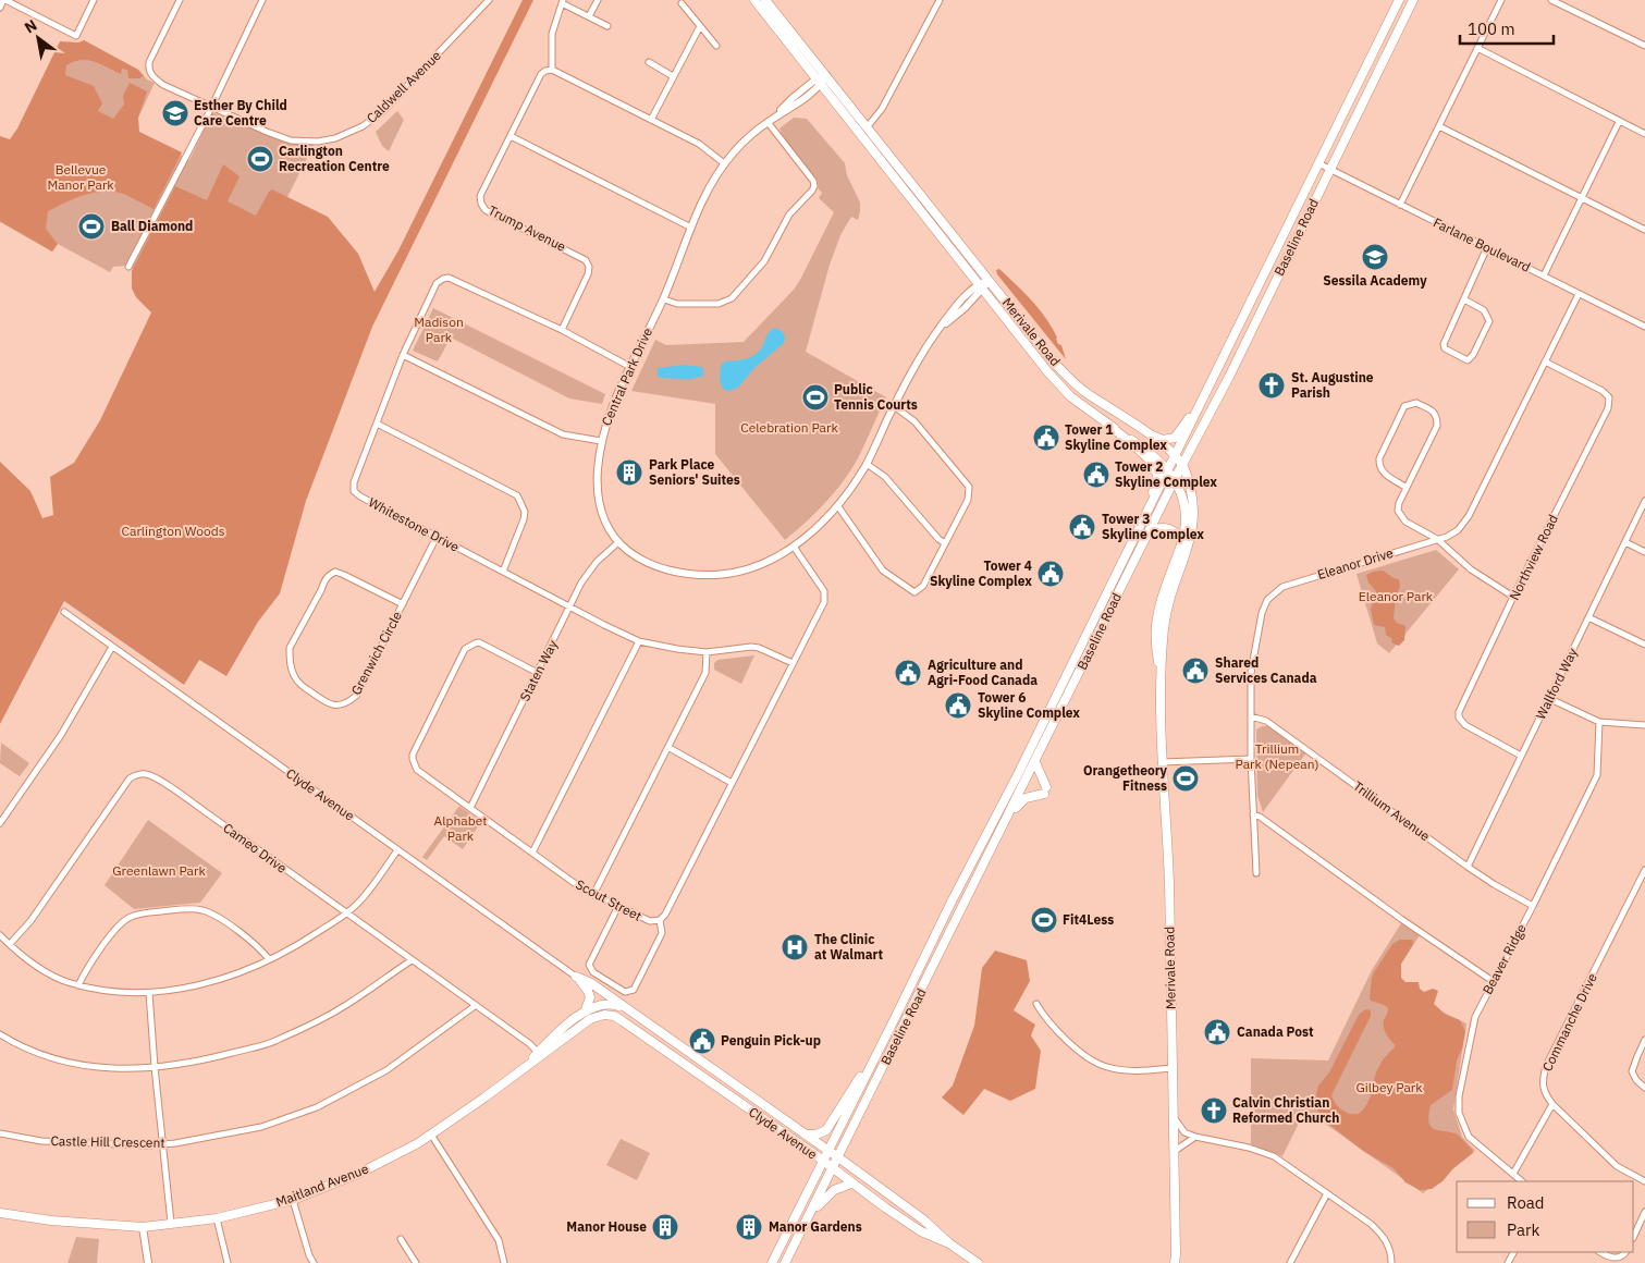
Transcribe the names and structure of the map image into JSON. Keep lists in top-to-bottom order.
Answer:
{
  "streets": {
    "main road": [
      "Baseline Road",
      "Merivale Road",
      "Clyde Avenue",
      "Maitland Avenue"
    ],
    "street": [
      "Caldwell Avenue",
      "Trump Avenue",
      "Farlane Boulevard",
      "Central Park Drive",
      "Whitestone Drive",
      "Northview Road",
      "Eleanor Drive",
      "Grenwich Circle",
      "Staten Way",
      "Wallford Way",
      "Trillium Avenue",
      "Cameo Drive",
      "Scout Street",
      "Beaver Ridge",
      "Commanche Drive",
      "Castle Hill Crescent"
    ]
  },
  "crossings": [
    ["Trump Avenue", "Whitestone Drive"],
    ["Baseline Road", "Farlane Boulevard"],
    ["Baseline Road", "Merivale Road"],
    ["Baseline Road", "Clyde Avenue"],
    ["Farlane Boulevard", "Eleanor Drive"],
    ["Merivale Road", "Central Park Drive"],
    ["Central Park Drive", "Whitestone Drive"],
    ["Central Park Drive", "Staten Way"],
    ["Central Park Drive", "Scout Street"],
    ["Whitestone Drive", "Grenwich Circle"],
    ["Whitestone Drive", "Staten Way"],
    ["Whitestone Drive", "Scout Street"],
    ["Northview Road", "Eleanor Drive"],
    ["Northview Road", "Wallford Way"],
    ["Eleanor Drive", "Trillium Avenue"],
    ["Staten Way", "Scout Street"],
    ["Wallford Way", "Trillium Avenue"],
    ["Clyde Avenue", "Maitland Avenue"],
    ["Trillium Avenue", "Beaver Ridge"],
    ["Cameo Drive", "Castle Hill Crescent"],
    ["Cameo Drive", "Maitland Avenue"]
  ],
  "parks": [
    "Bellevue Manor Park",
    "Madison Park",
    "Celebration Park",
    "Carlington Woods",
    "Eleanor Park",
    "Trillium Park (Nepean)",
    "Alphabet Park",
    "Greenlawn Park",
    "Gilbey Park"
  ],
  "places": {
    "school or university": ["Esther By Child Care Centre", "Sessila Academy"],
    "sports": [
      "Carlington Recreation Centre",
      "Ball Diamond",
      "Public Tennis Courts",
      "Orangetheory Fitness",
      "Fit4Less"
    ],
    "church": ["St. Augustine Parish", "Calvin Christian Reformed Church"],
    "public building": [
      "Tower 1 Skyline Complex",
      "Tower 2 Skyline Complex",
      "Tower 3 Skyline Complex",
      "Tower 4 Skyline Complex",
      "Shared Services Canada",
      "Agriculture and Agri-Food Canada",
      "Tower 6 Skyline Complex",
      "Canada Post",
      "Penguin Pick-up"
    ],
    "building": ["Park Place Seniors' Suites", "Manor House", "Manor Gardens"],
    "hospital": ["The Clinic at Walmart"]
  },
  "legend": ["Road", "Park"],
  "scale_bar": "100 m",
  "north": "top left"
}
